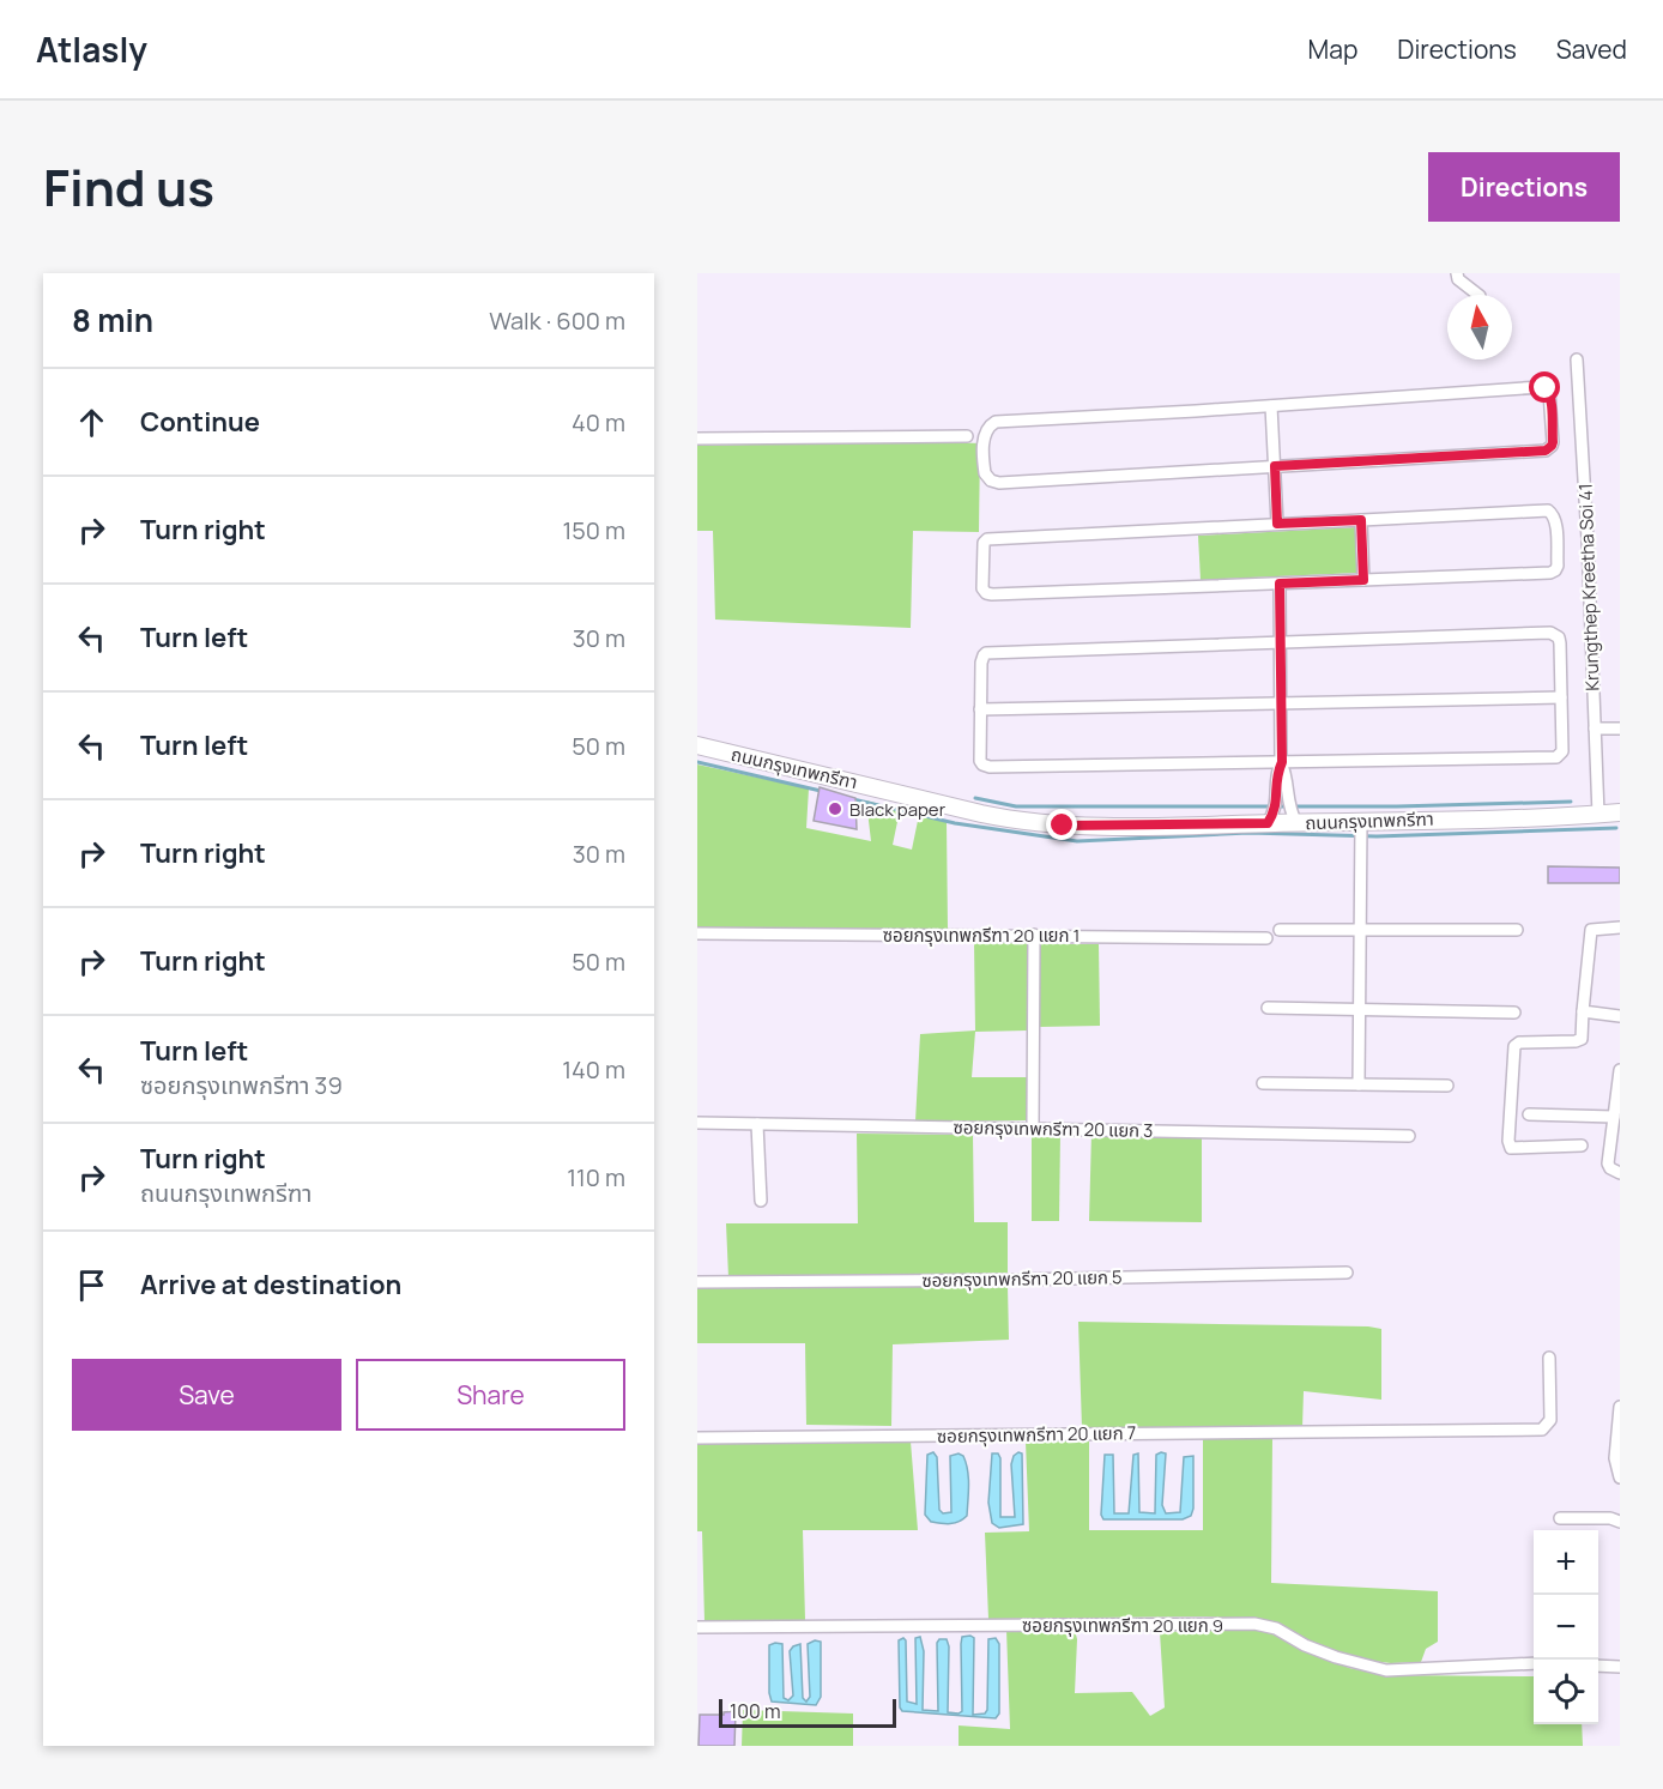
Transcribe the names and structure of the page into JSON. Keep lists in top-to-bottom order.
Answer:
{
  "streets": {
    "main road": ["ถนนกรุงเทพกรีฑา"],
    "street": [
      "Krungthep Kreetha Soi 41",
      "ซอยกรุงเทพกรีฑา 20 แยก 1",
      "ซอยกรุงเทพกรีฑา 20 แยก 3",
      "ซอยกรุงเทพกรีฑา 20 แยก 5",
      "ซอยกรุงเทพกรีฑา 20 แยก 7",
      "ซอยกรุงเทพกรีฑา 20 แยก 9"
    ]
  },
  "crossings": [
    ["Krungthep Kreetha Soi 41", "ถนนกรุงเทพกรีฑา"]
  ],
  "places": ["Black paper"],
  "scale_bar": "100 m",
  "north": "top",
  "page": {
    "header": "Atlasly",
    "nav": ["Map", "Directions", "Saved"],
    "title": "Find us",
    "buttons": [
      "Directions",
      ["Save", "Share"]
    ],
    "heading": ["8 min", "Walk · 600 m"],
    "list": [
      ["Continue", "40 m"],
      ["Turn right", "150 m"],
      ["Turn left", "30 m"],
      ["Turn left", "50 m"],
      ["Turn right", "30 m"],
      ["Turn right", "50 m"],
      ["Turn left", "ซอยกรุงเทพกรีฑา 39", "140 m"],
      ["Turn right", "ถนนกรุงเทพกรีฑา", "110 m"],
      "Arrive at destination"
    ],
    "map_buttons": ["+", "−"],
    "scale": "100 m"
  }
}
